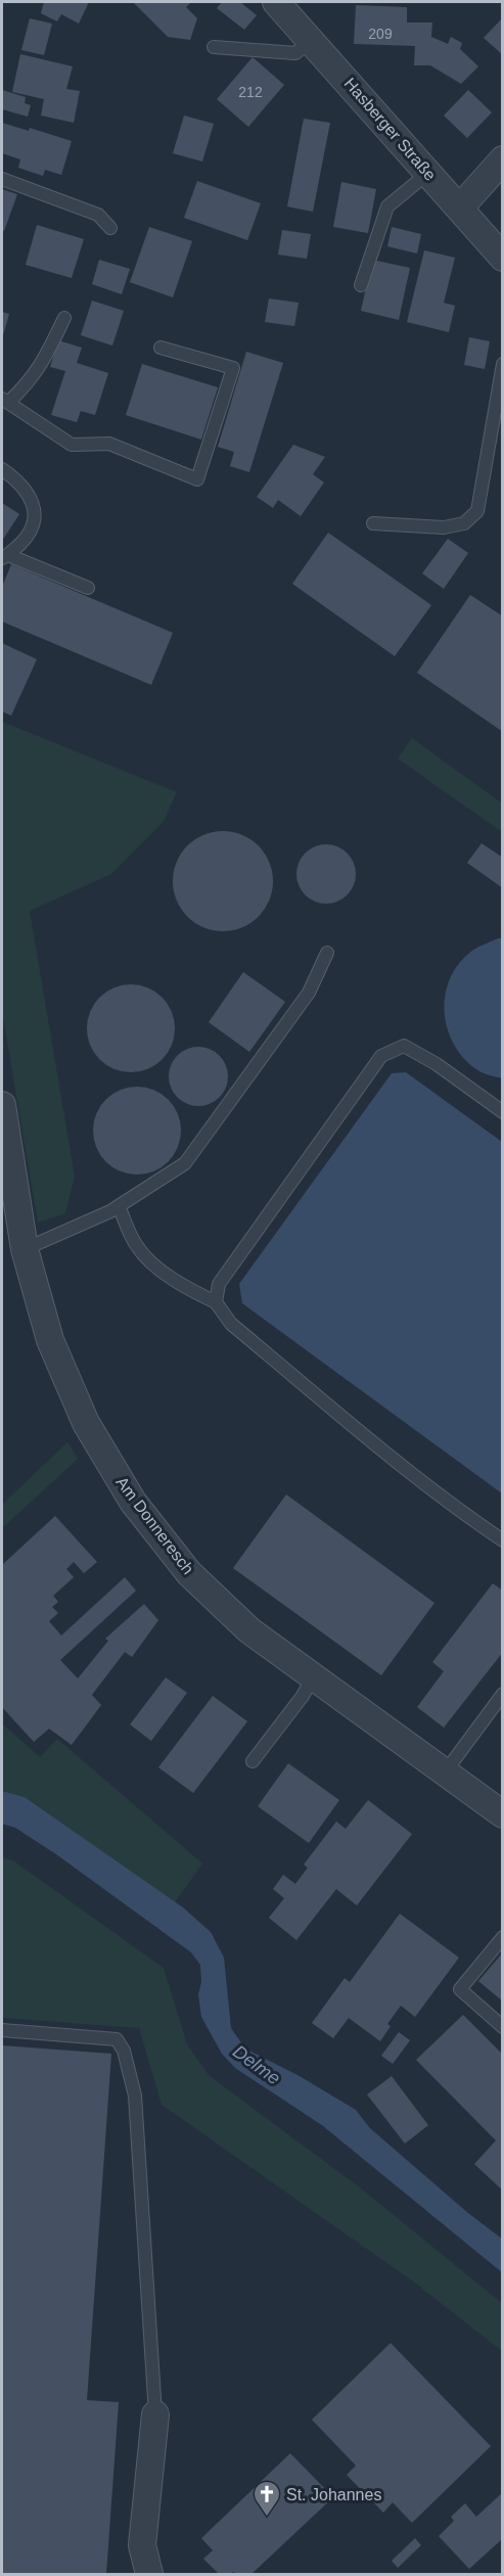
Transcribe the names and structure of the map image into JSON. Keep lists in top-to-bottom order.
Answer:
{
  "streets": {
    "street": ["Hasberger Straße", "Am Donneresch"]
  },
  "water": ["Delme"],
  "places": {
    "church": ["St. Johannes"]
  },
  "house_numbers": ["209", "212"]
}
